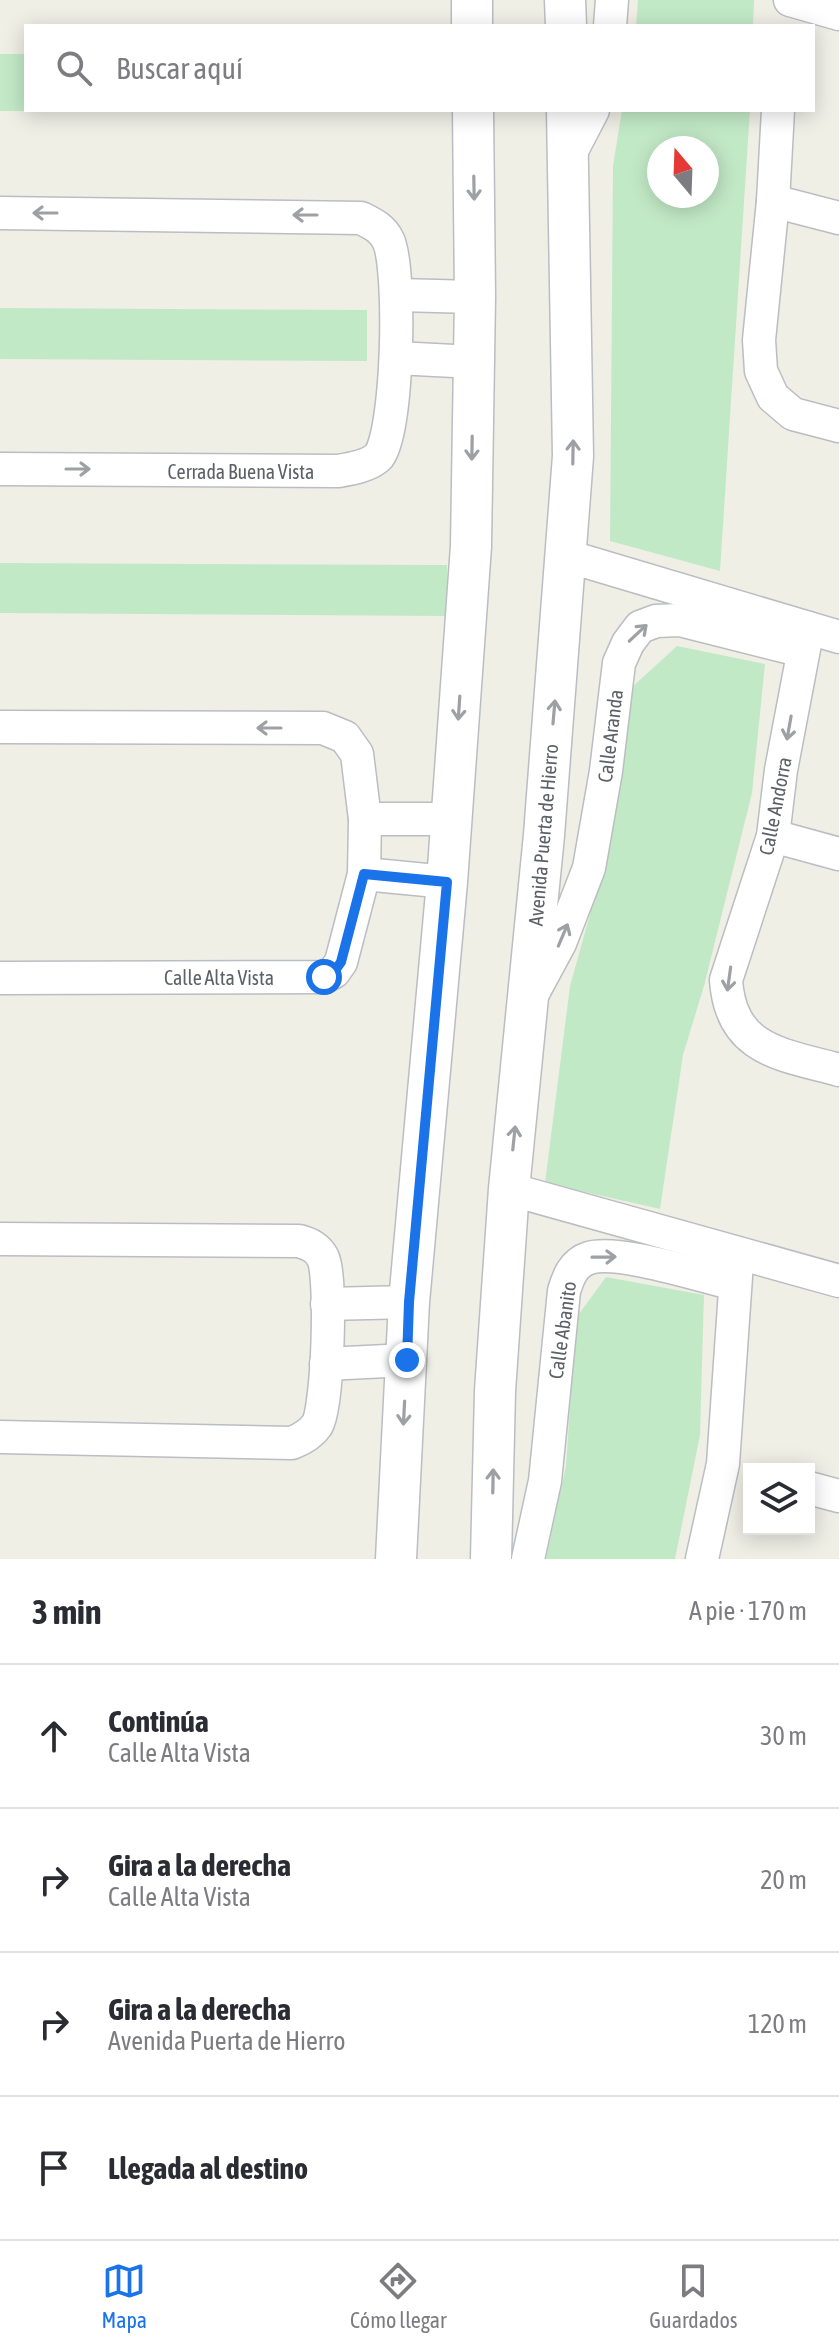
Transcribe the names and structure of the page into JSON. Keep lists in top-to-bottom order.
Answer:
{
  "streets": {
    "street": [
      "Cerrada Buena Vista",
      "Calle Aranda",
      "Calle Andorra",
      "Avenida Puerta de Hierro",
      "Calle Alta Vista",
      "Calle Abanito"
    ]
  },
  "crossings": [
    ["Calle Aranda", "Calle Andorra"],
    ["Calle Aranda", "Avenida Puerta de Hierro"]
  ],
  "one_way": ["Calle Aranda", "Calle Andorra", "Calle Alta Vista"],
  "north": "top",
  "page": {
    "search": "Buscar aquí",
    "heading": ["3 min", "A pie · 170 m"],
    "list": [
      ["Continúa", "Calle Alta Vista", "30 m"],
      ["Gira a la derecha", "Calle Alta Vista", "20 m"],
      ["Gira a la derecha", "Avenida Puerta de Hierro", "120 m"],
      "Llegada al destino"
    ],
    "nav": ["Mapa", "Cómo llegar", "Guardados"]
  }
}
